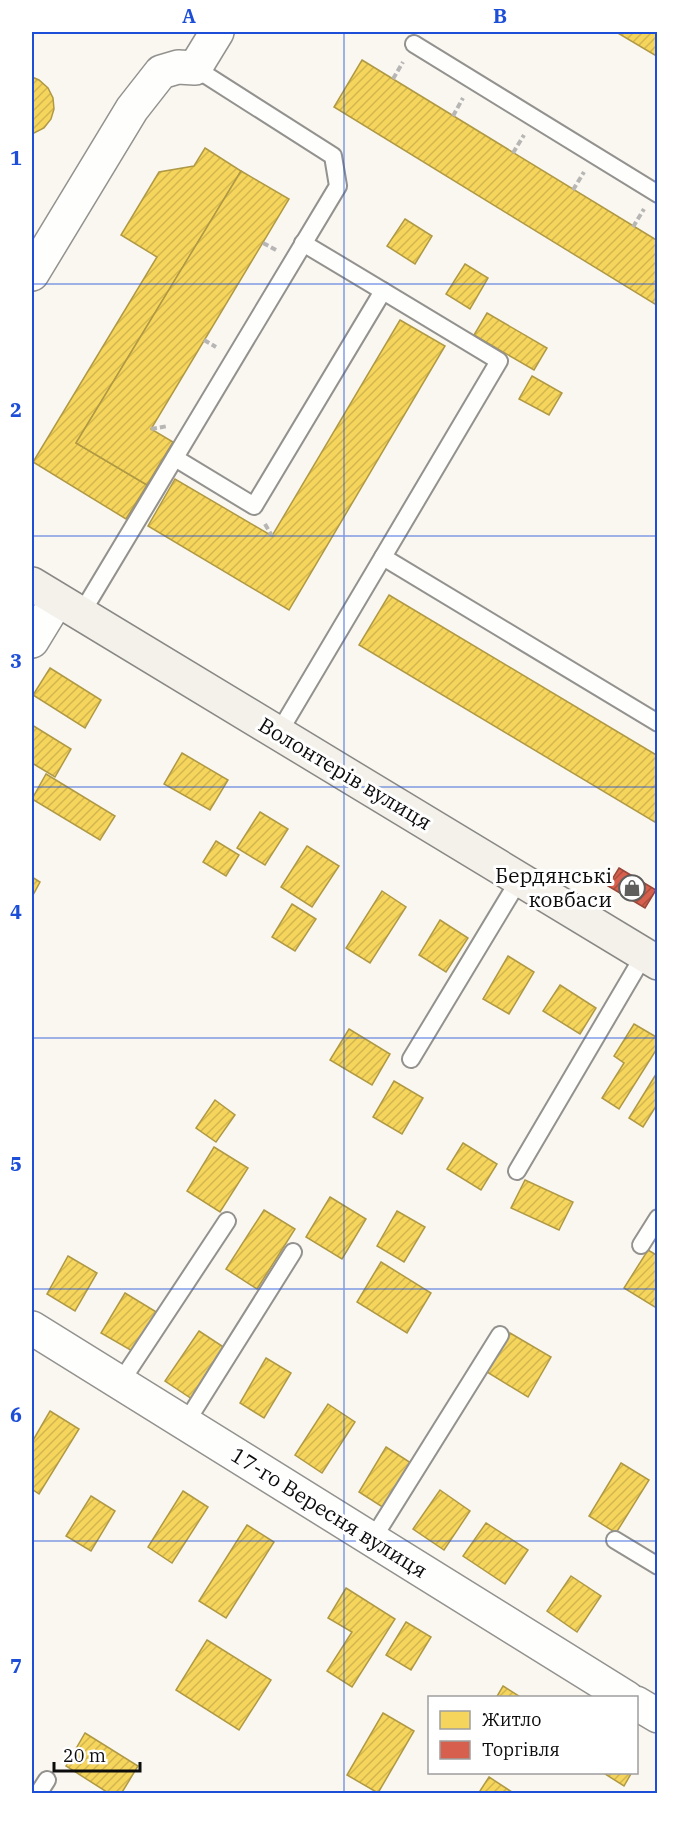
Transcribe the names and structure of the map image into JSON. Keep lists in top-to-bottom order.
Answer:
{
  "streets": {
    "street": ["Волонтерів вулиця", "17-го Вересня вулиця"]
  },
  "places": {
    "shop": ["Бердянські ковбаси"]
  },
  "legend": ["Житло", "Торгівля"],
  "scale_bar": "20 m",
  "grid": {
    "columns": ["A", "B"],
    "rows": [
      "1",
      "2",
      "3",
      "4",
      "5",
      "6",
      "7"
    ]
  }
}
